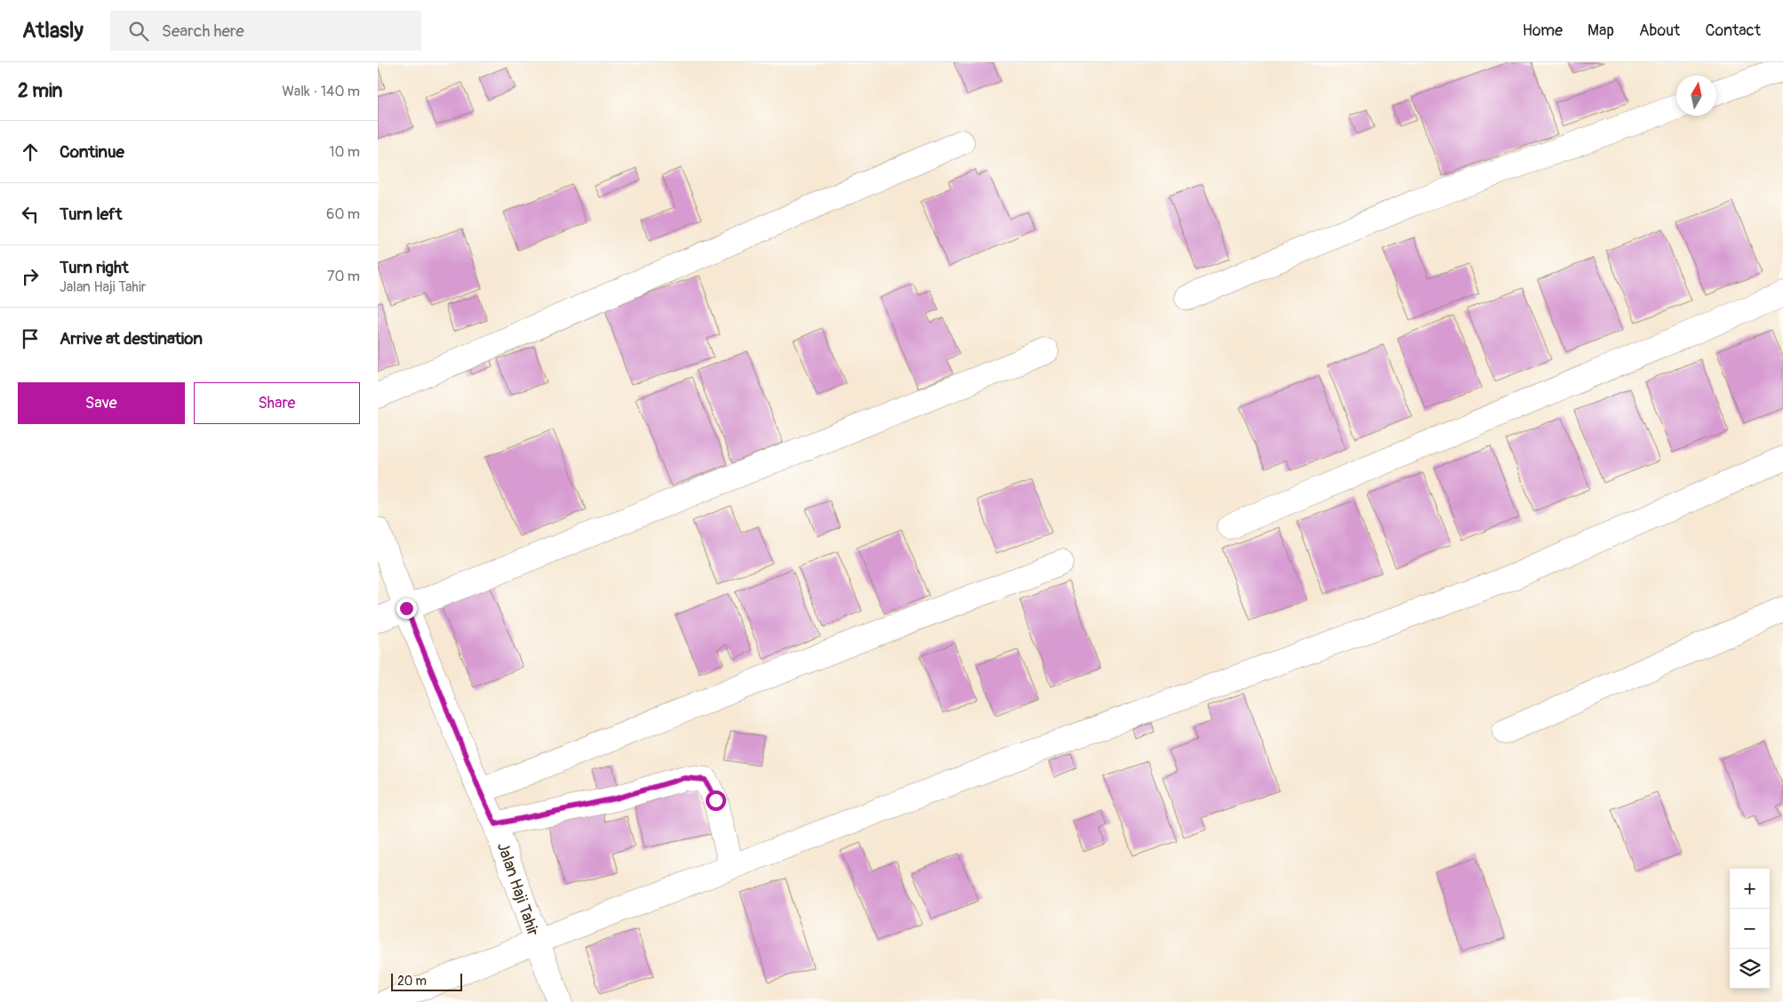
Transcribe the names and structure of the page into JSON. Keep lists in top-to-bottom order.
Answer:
{
  "streets": {
    "street": ["Jalan Haji Tahir"]
  },
  "scale_bar": "20 m",
  "north": "top",
  "page": {
    "header": "Atlasly",
    "search": "Search here",
    "nav": [
      "Home",
      "Map",
      "About",
      "Contact"
    ],
    "heading": ["2 min", "Walk · 140 m"],
    "list": [
      ["Continue", "10 m"],
      ["Turn left", "60 m"],
      ["Turn right", "Jalan Haji Tahir", "70 m"],
      "Arrive at destination"
    ],
    "buttons": ["Save", "Share"],
    "map_buttons": ["+", "−"],
    "scale": "20 m"
  }
}
